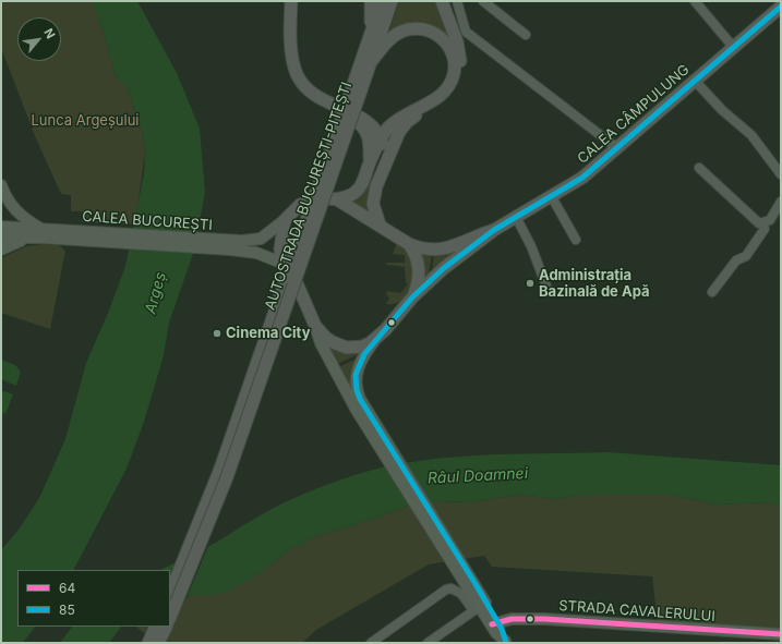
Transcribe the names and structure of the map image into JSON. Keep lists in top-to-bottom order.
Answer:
{
  "streets": {
    "highway": ["CALEA CÂMPULUNG", "AUTOSTRADA BUCUREȘTI-PITEȘTI"],
    "main road": ["CALEA BUCUREȘTI", "STRADA CAVALERULUI"]
  },
  "crossings": [
    ["CALEA CÂMPULUNG", "CALEA BUCUREȘTI"]
  ],
  "water": ["Argeș", "Râul Doamnei"],
  "parks": ["Lunca Argeșului"],
  "places": ["Administrația Bazinală de Apă", "Cinema City"],
  "lines": ["transit line 85", "transit line 64"],
  "legend": ["64", "85"],
  "north": "top right"
}
